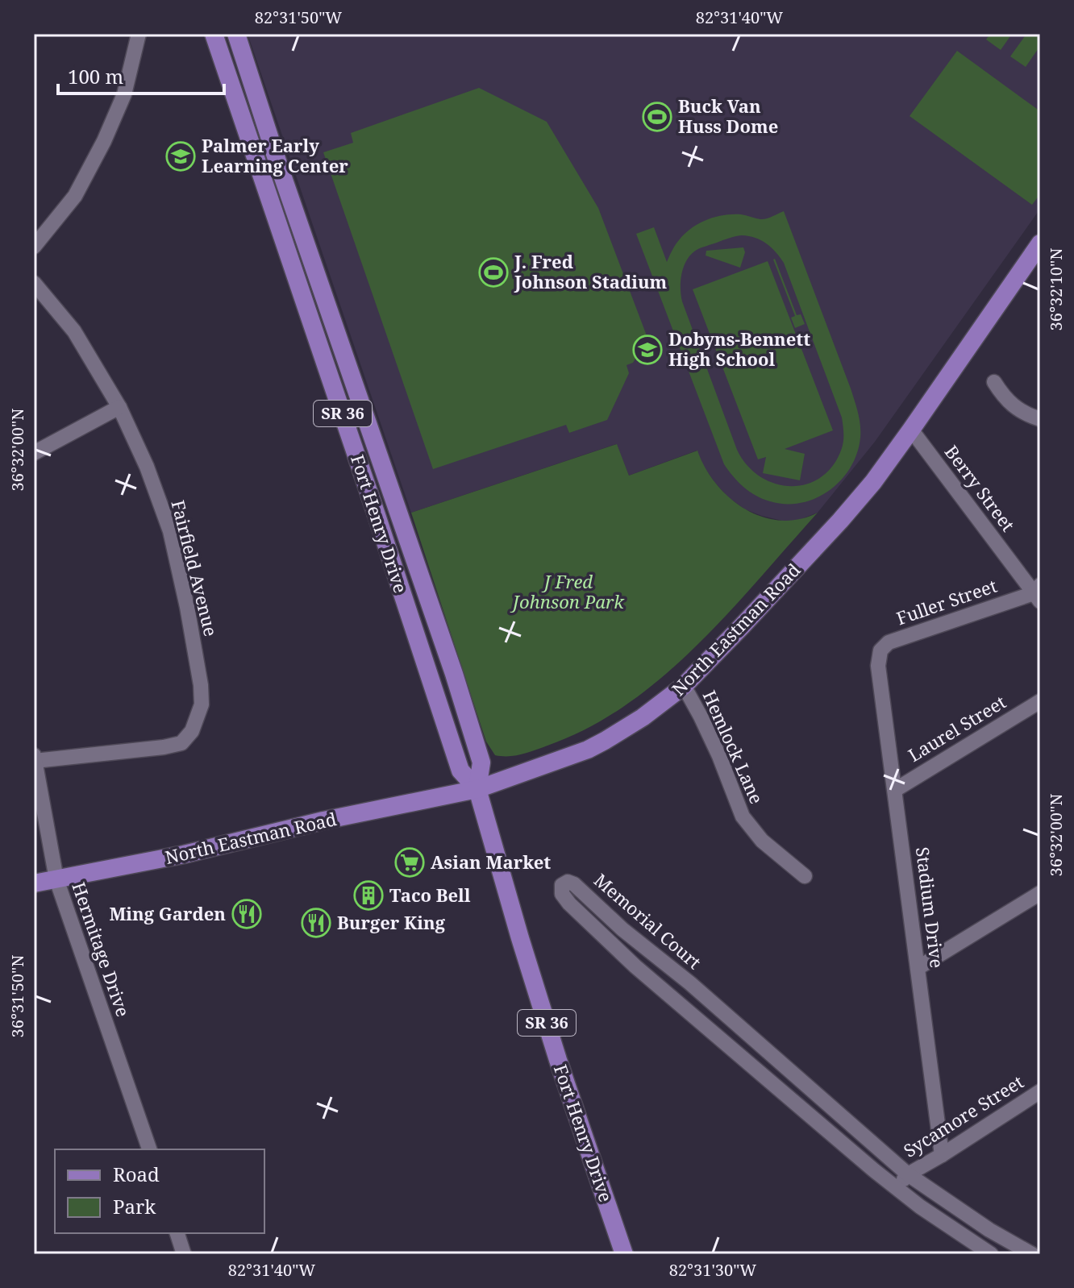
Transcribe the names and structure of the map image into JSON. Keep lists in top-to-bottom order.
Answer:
{
  "streets": {
    "main road": ["SR 36", "Fort Henry Drive", "North Eastman Road"],
    "street": [
      "Berry Street",
      "Fairfield Avenue",
      "Fuller Street",
      "Laurel Street",
      "Hemlock Lane",
      "Stadium Drive",
      "Memorial Court",
      "Hermitage Drive",
      "Sycamore Street"
    ]
  },
  "crossings": [
    ["Berry Street", "Fuller Street"],
    ["Berry Street", "North Eastman Road"],
    ["Fort Henry Drive", "North Eastman Road"],
    ["Fairfield Avenue", "Hermitage Drive"],
    ["Fuller Street", "Stadium Drive"],
    ["North Eastman Road", "Hemlock Lane"],
    ["North Eastman Road", "Hermitage Drive"],
    ["Laurel Street", "Stadium Drive"],
    ["Stadium Drive", "Sycamore Street"],
    ["Memorial Court", "Sycamore Street"]
  ],
  "parks": ["J Fred Johnson Park"],
  "places": {
    "sports": ["Buck Van Huss Dome", "J. Fred Johnson Stadium"],
    "school or university": ["Palmer Early Learning Center", "Dobyns-Bennett High School"],
    "supermarket": ["Asian Market"],
    "building": ["Taco Bell"],
    "restaurant": ["Ming Garden", "Burger King"]
  },
  "legend": ["Road", "Park"],
  "scale_bar": "100 m",
  "coordinates": [
    "82°31'50\"W",
    "82°31'40\"W",
    "36°32'10\"N",
    "36°32'00\"N",
    "36°31'50\"N",
    "82°31'30\"W"
  ]
}
